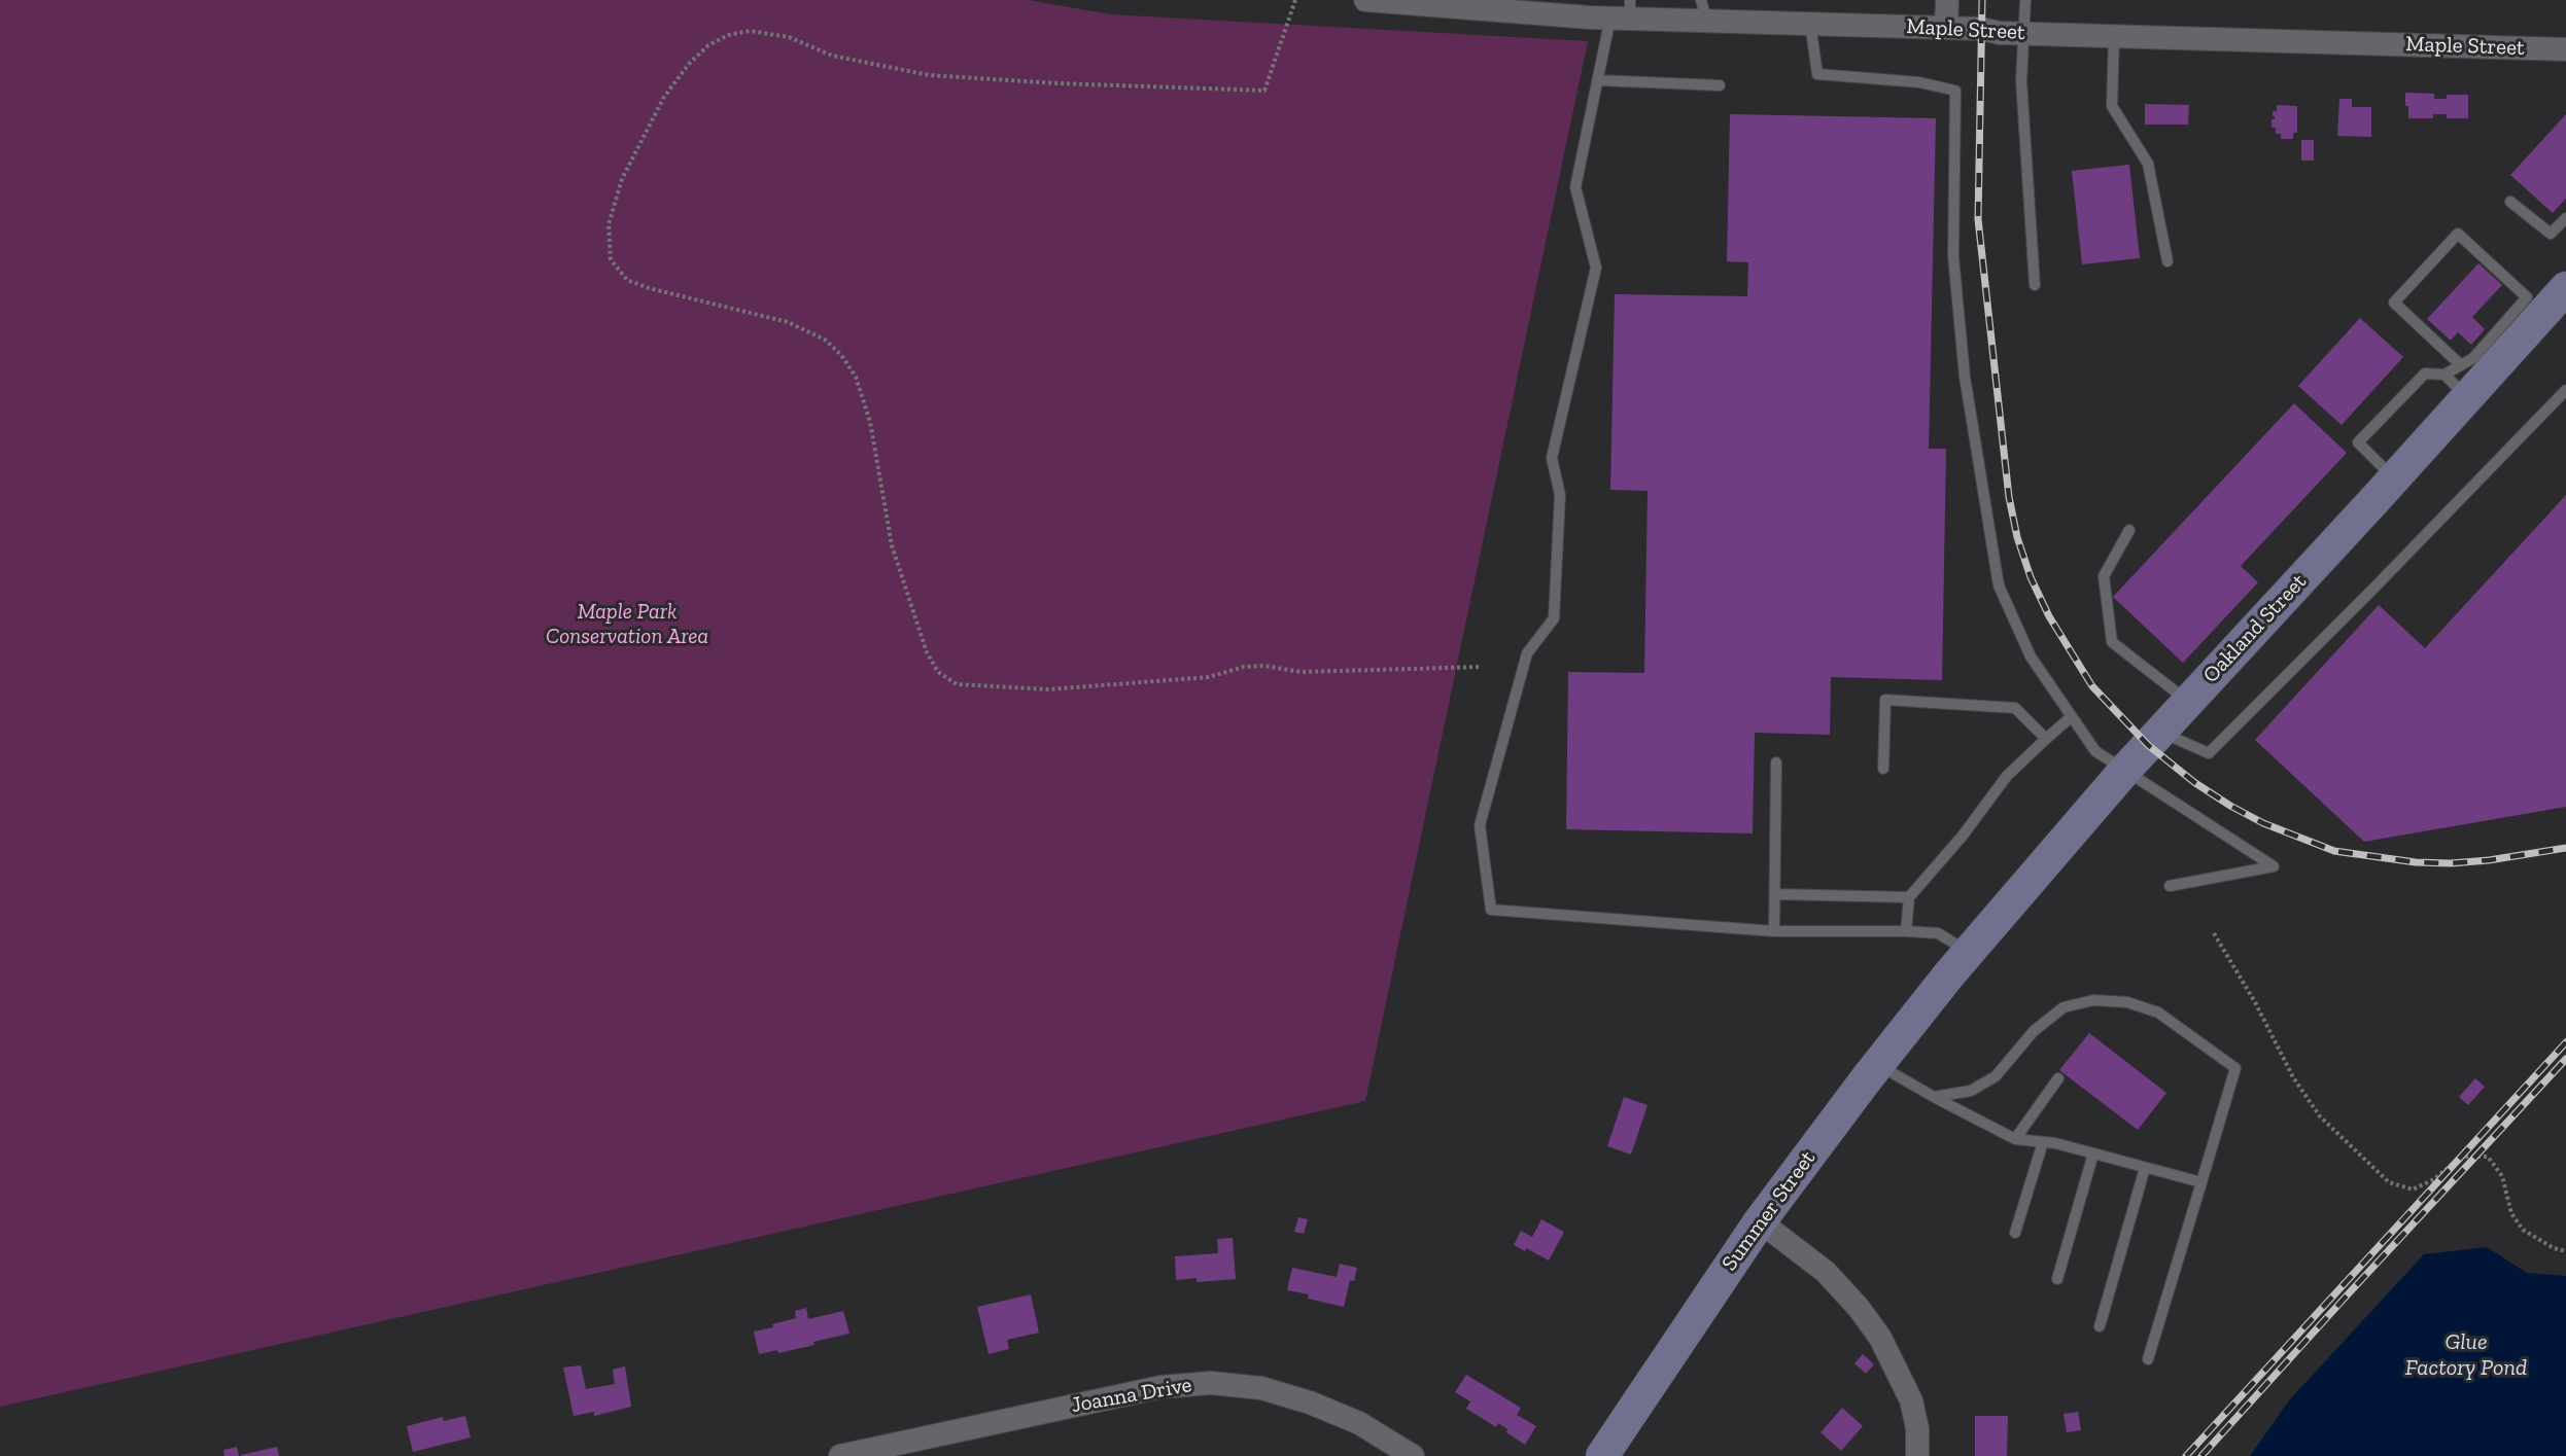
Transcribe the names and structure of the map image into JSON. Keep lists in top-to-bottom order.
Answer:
{
  "streets": {
    "main road": ["Oakland Street", "Summer Street"],
    "street": ["Maple Street", "Joanna Drive"]
  },
  "crossings": [
    ["Oakland Street", "Summer Street"]
  ],
  "water": ["Glue Factory Pond"],
  "parks": ["Maple Park Conservation Area"]
}
